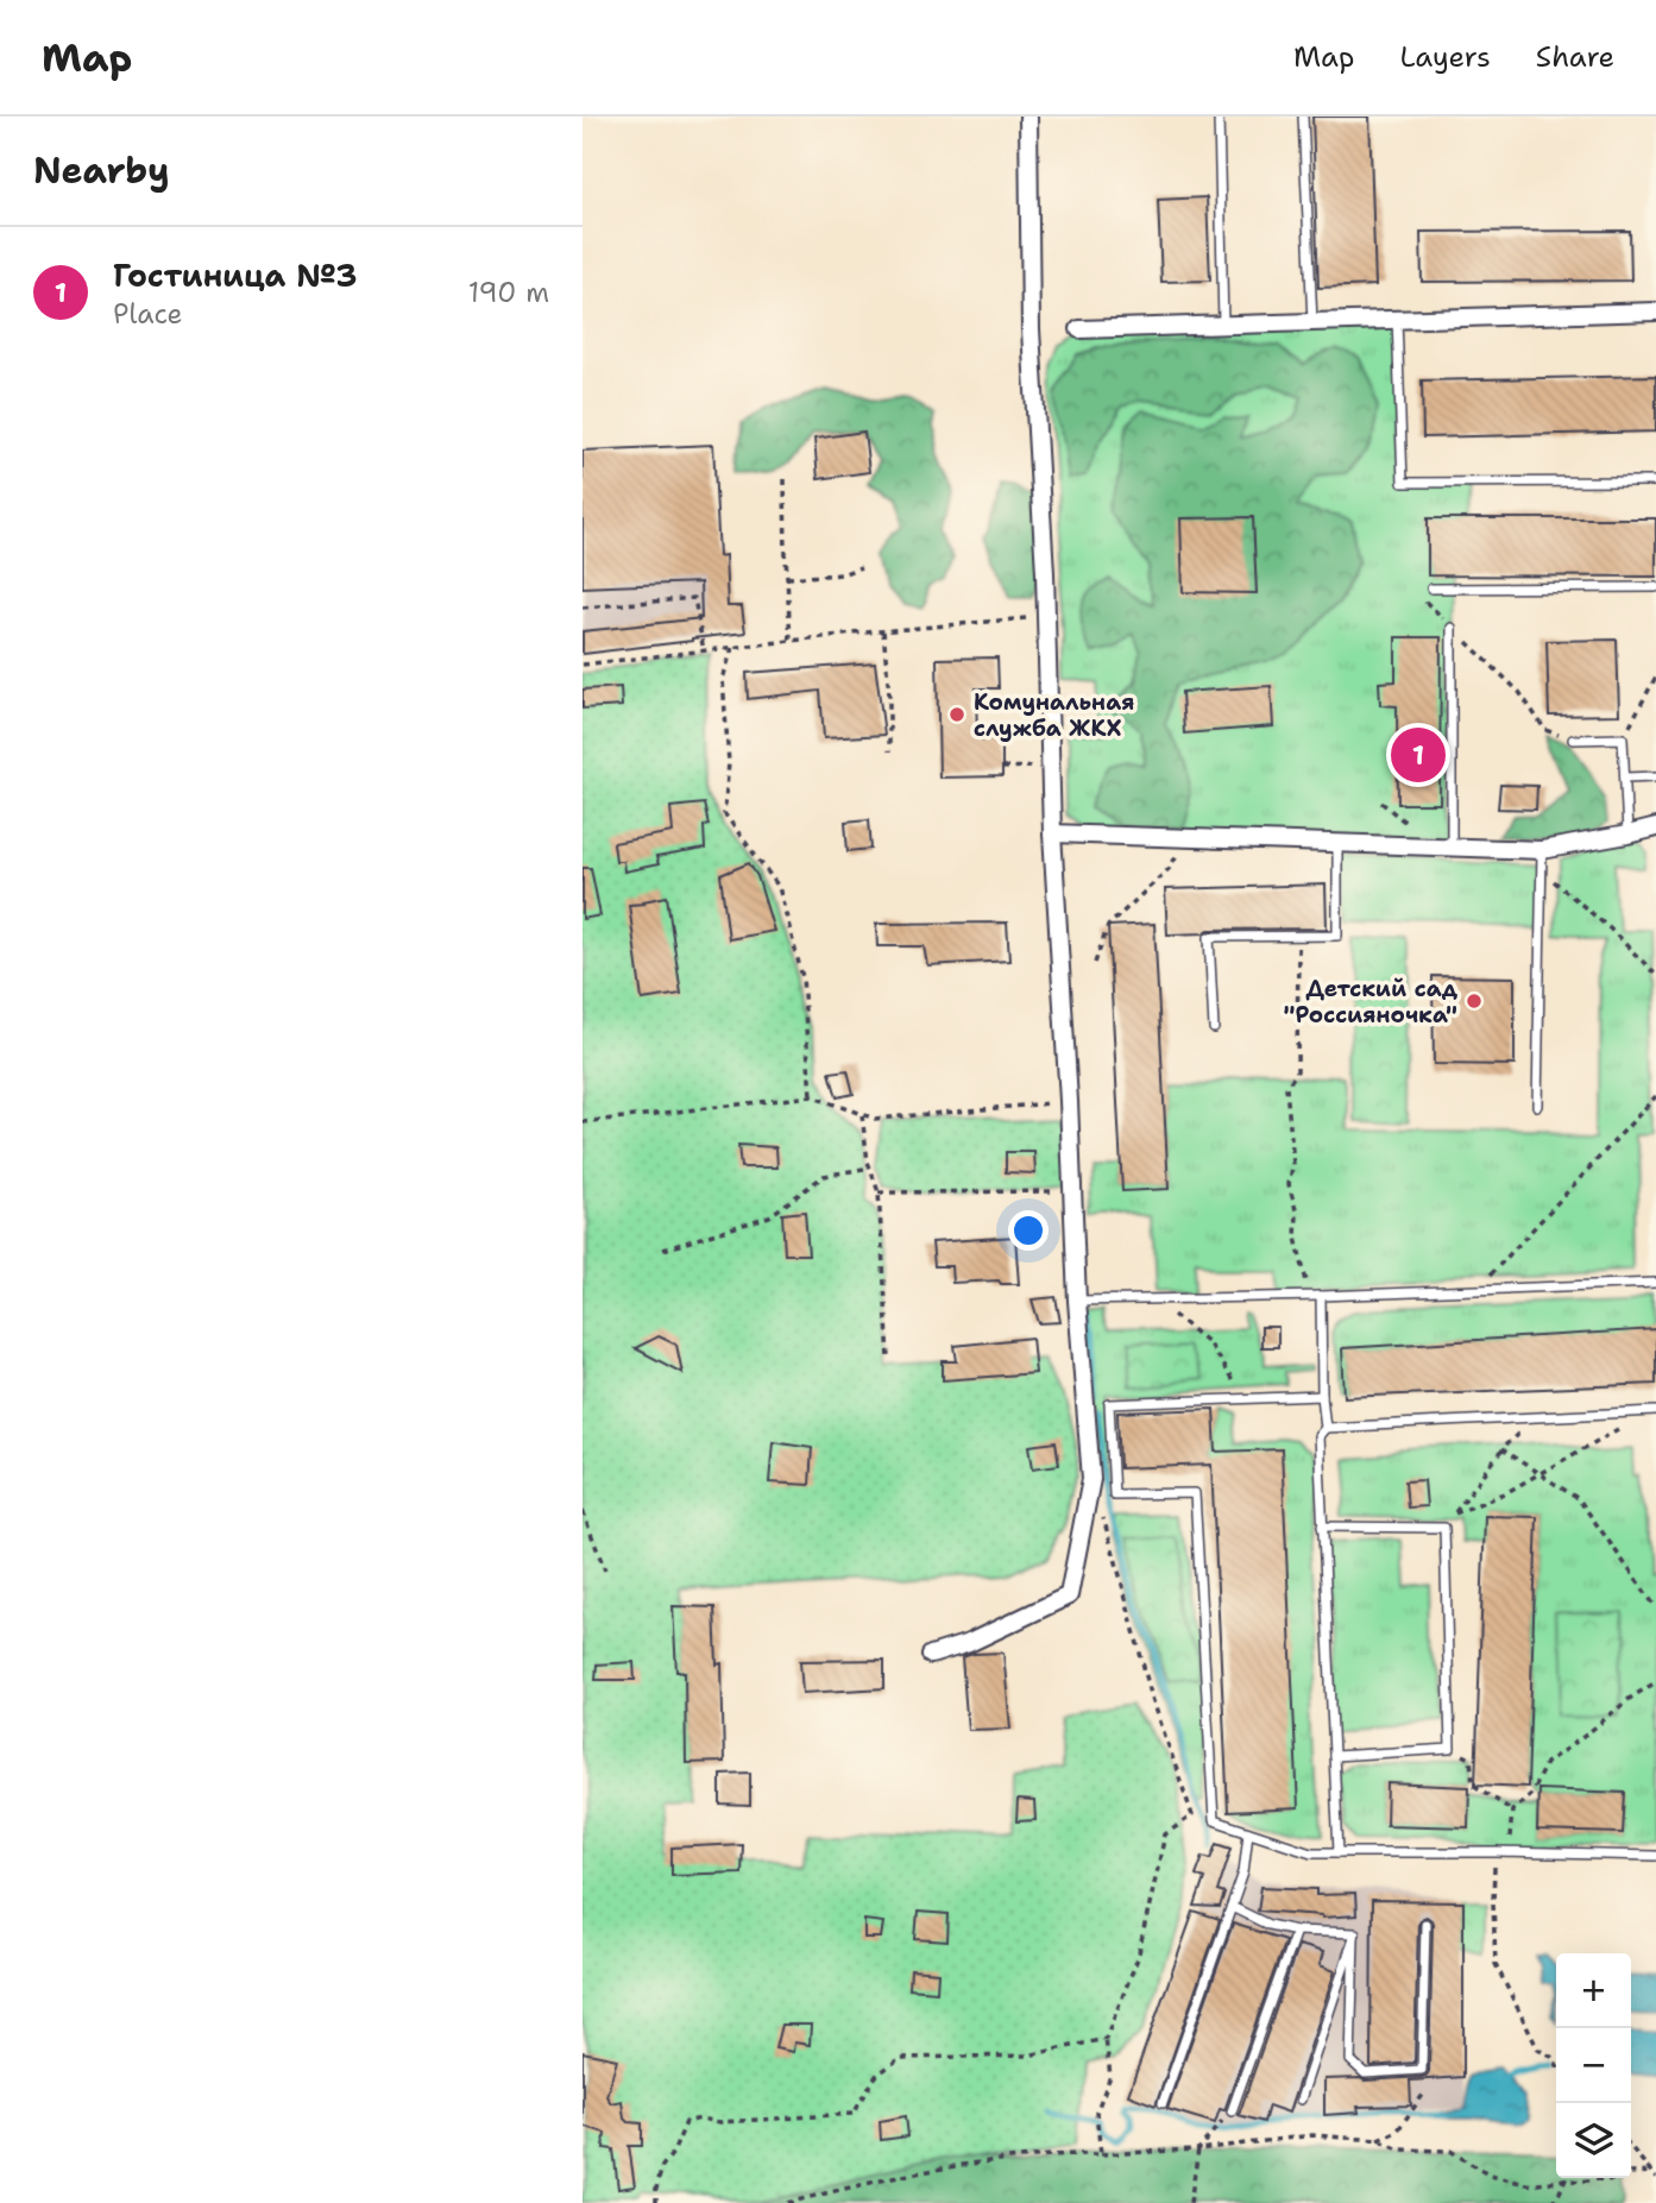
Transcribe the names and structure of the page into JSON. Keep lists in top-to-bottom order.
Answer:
{
  "places": ["Комунальная служба ЖКХ", "Детский сад \"Россияночка\""],
  "page": {
    "header": "Map",
    "nav": ["Map", "Layers", "Share"],
    "heading": "Nearby",
    "list": [
      {
        "mark": "1",
        "name": "Гостиница №3",
        "note": "Place",
        "value": "190 m"
      }
    ],
    "pins": "1",
    "map_buttons": ["+", "−"]
  }
}
